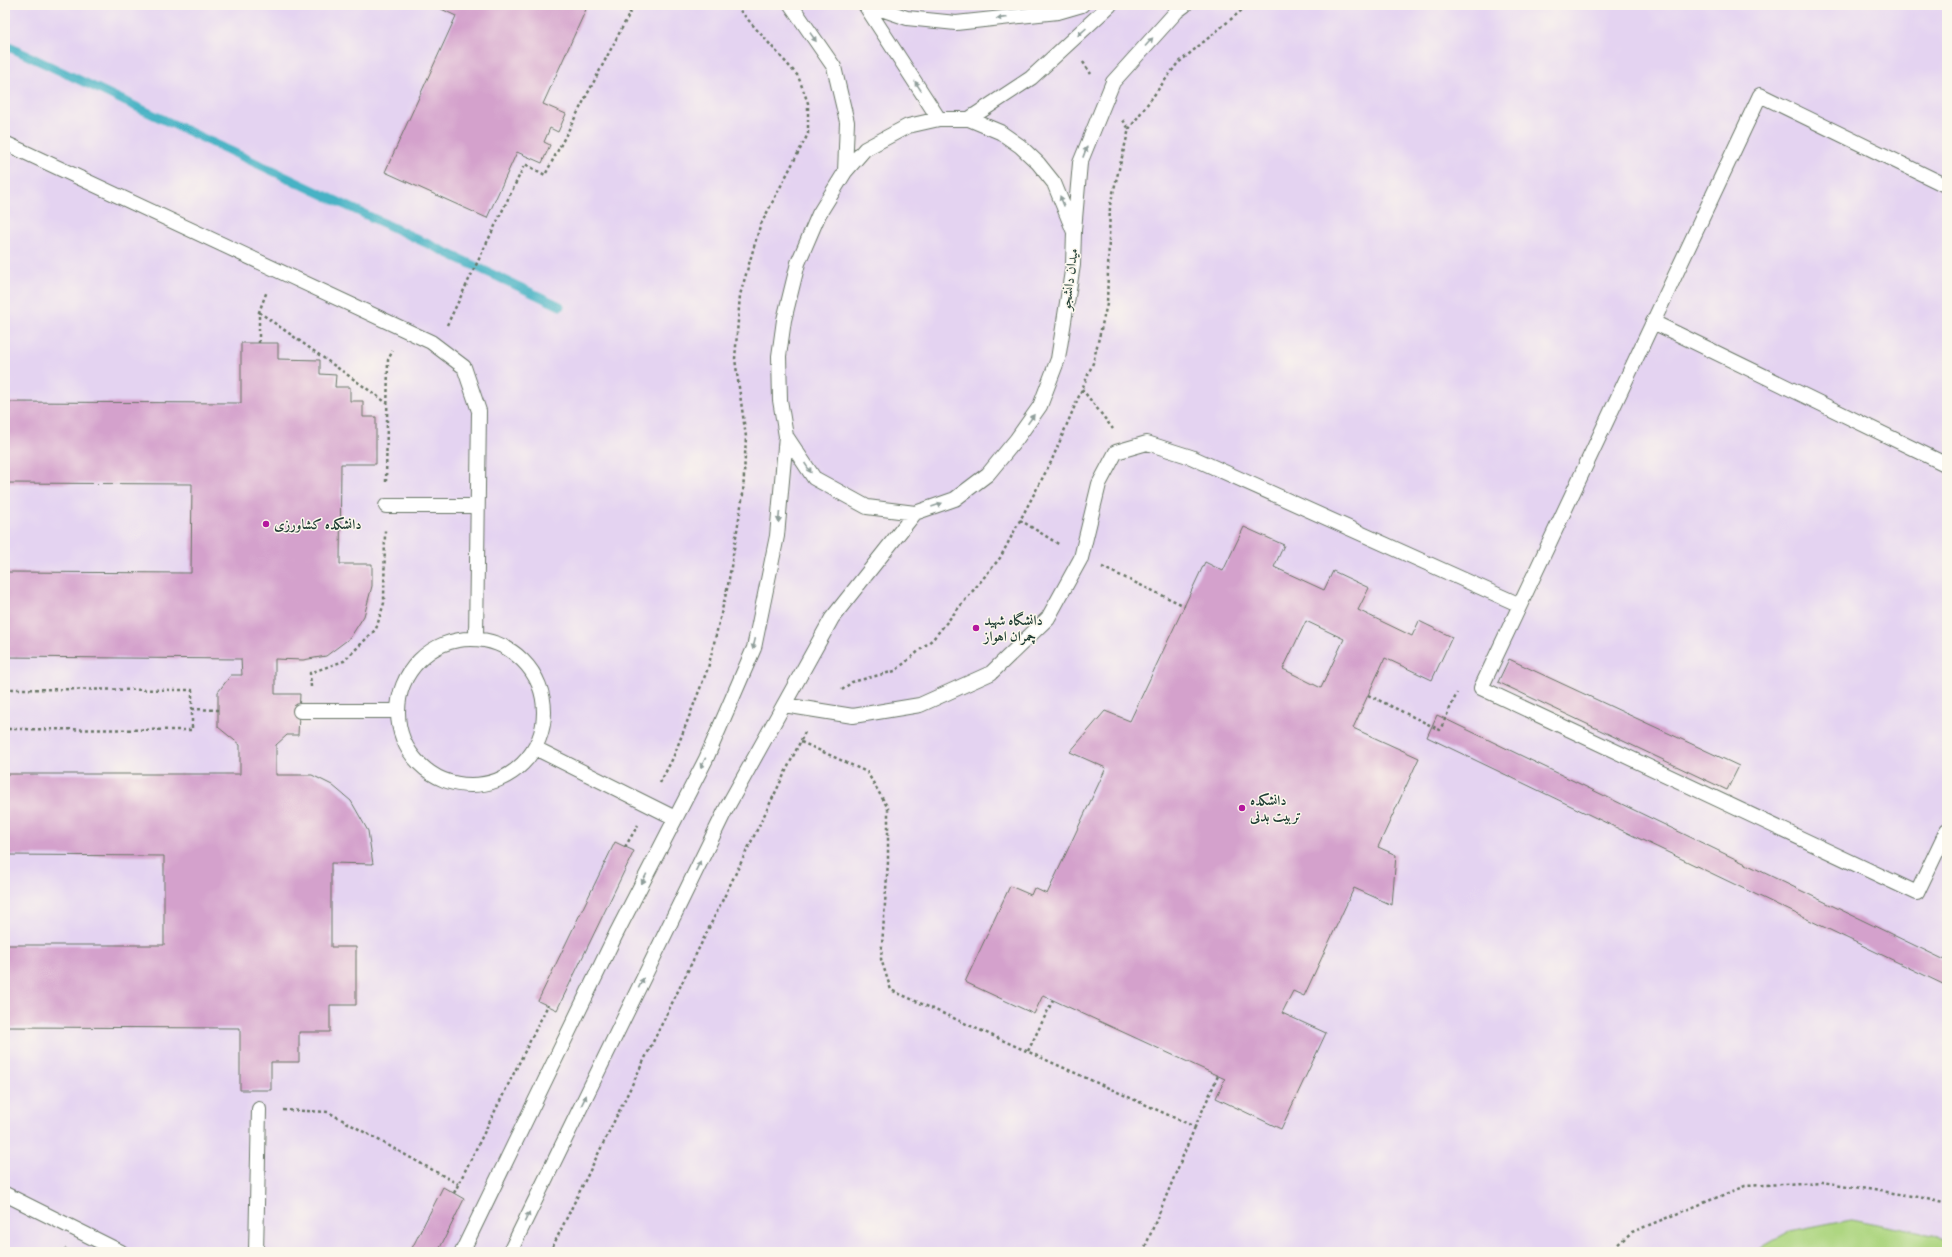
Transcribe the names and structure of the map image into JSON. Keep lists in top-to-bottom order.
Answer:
{
  "streets": {
    "lane": ["میدان دانشجو"]
  },
  "places": ["دانشکده کشاورزی", "دانشگاه شهید چمران اهواز", "دانشکده تربیت بدنی"]
}
